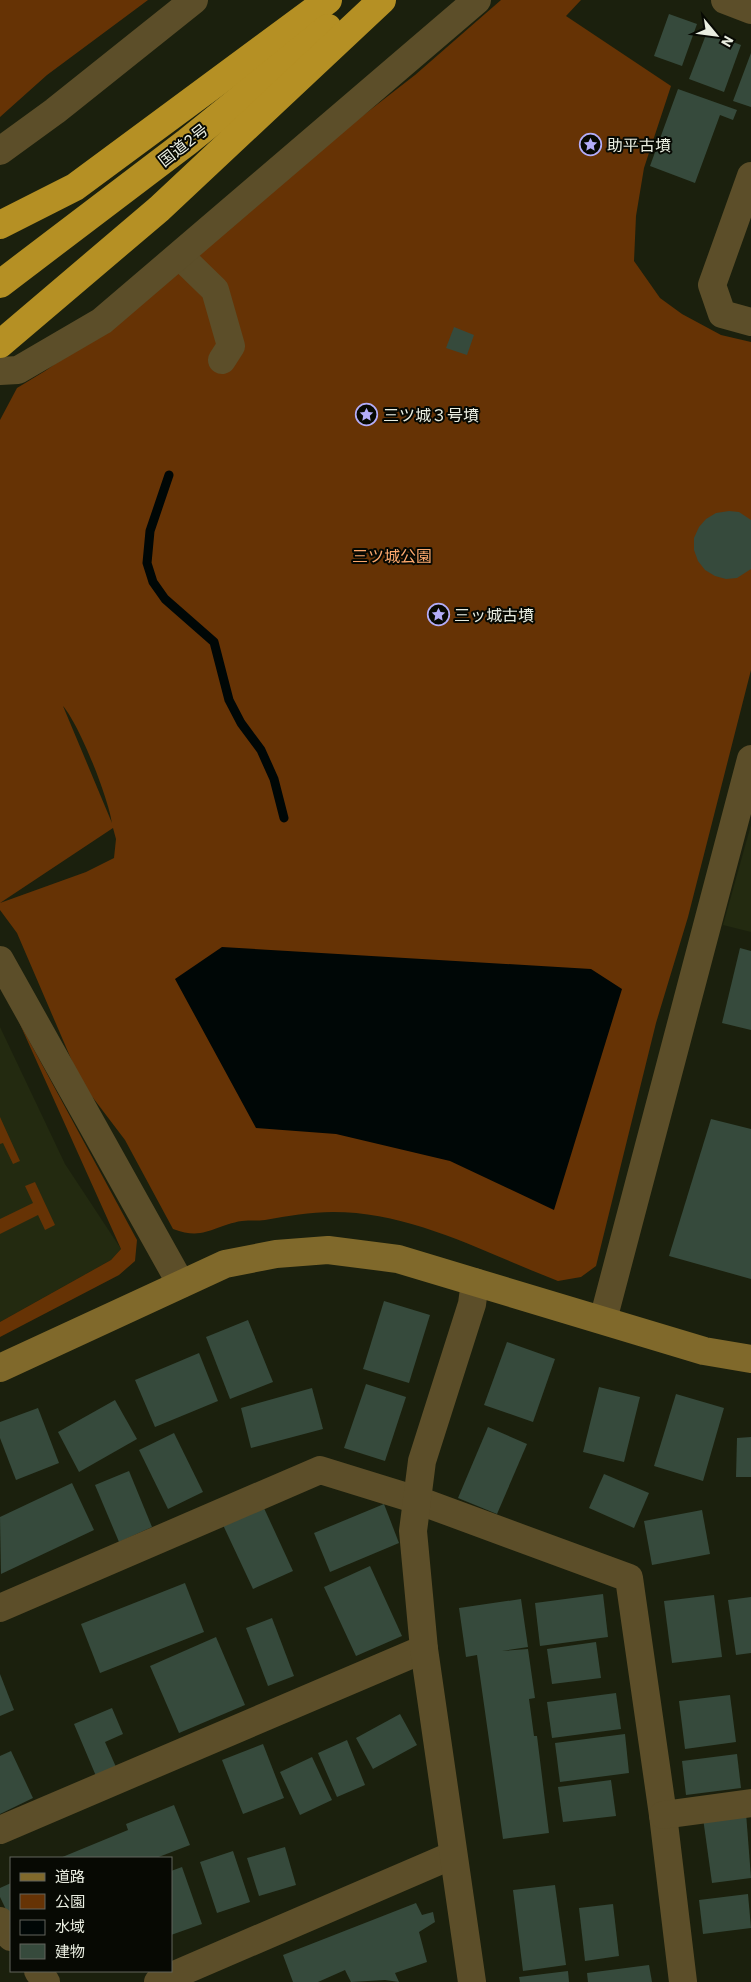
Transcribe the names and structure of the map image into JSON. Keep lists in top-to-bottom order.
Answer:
{
  "streets": {
    "highway": ["国道2号"]
  },
  "parks": ["三ツ城公園"],
  "places": {
    "place": ["助平古墳", "三ツ城３号墳", "三ッ城古墳"]
  },
  "legend": [
    "道路",
    "公園",
    "水域",
    "建物"
  ],
  "north": "bottom right"
}
